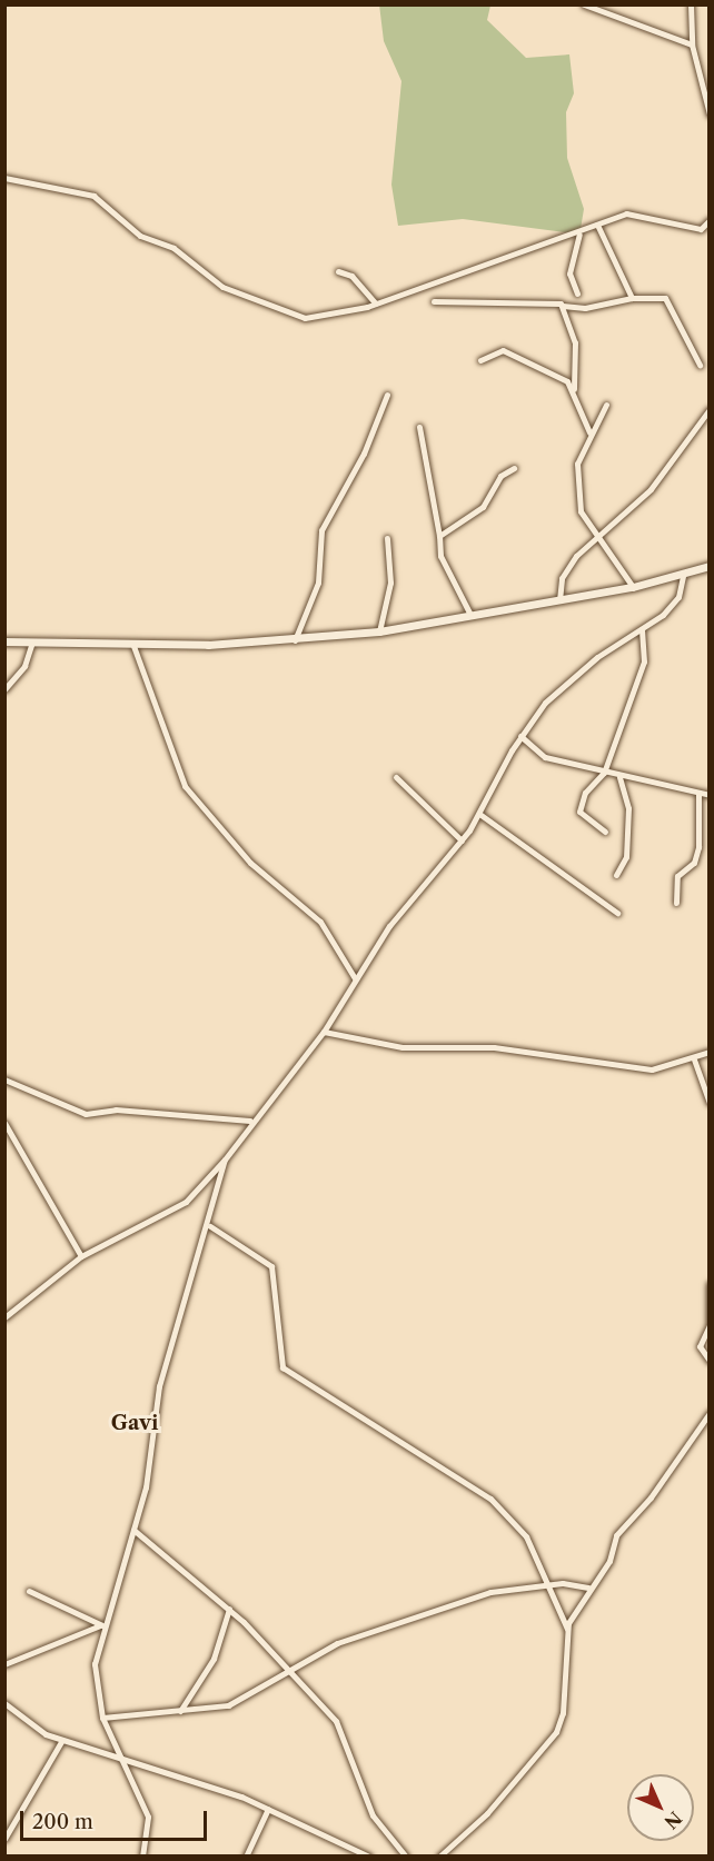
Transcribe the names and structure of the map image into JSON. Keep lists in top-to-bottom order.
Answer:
{
  "districts": ["Gavi"],
  "scale_bar": "200 m",
  "north": "bottom right"
}
